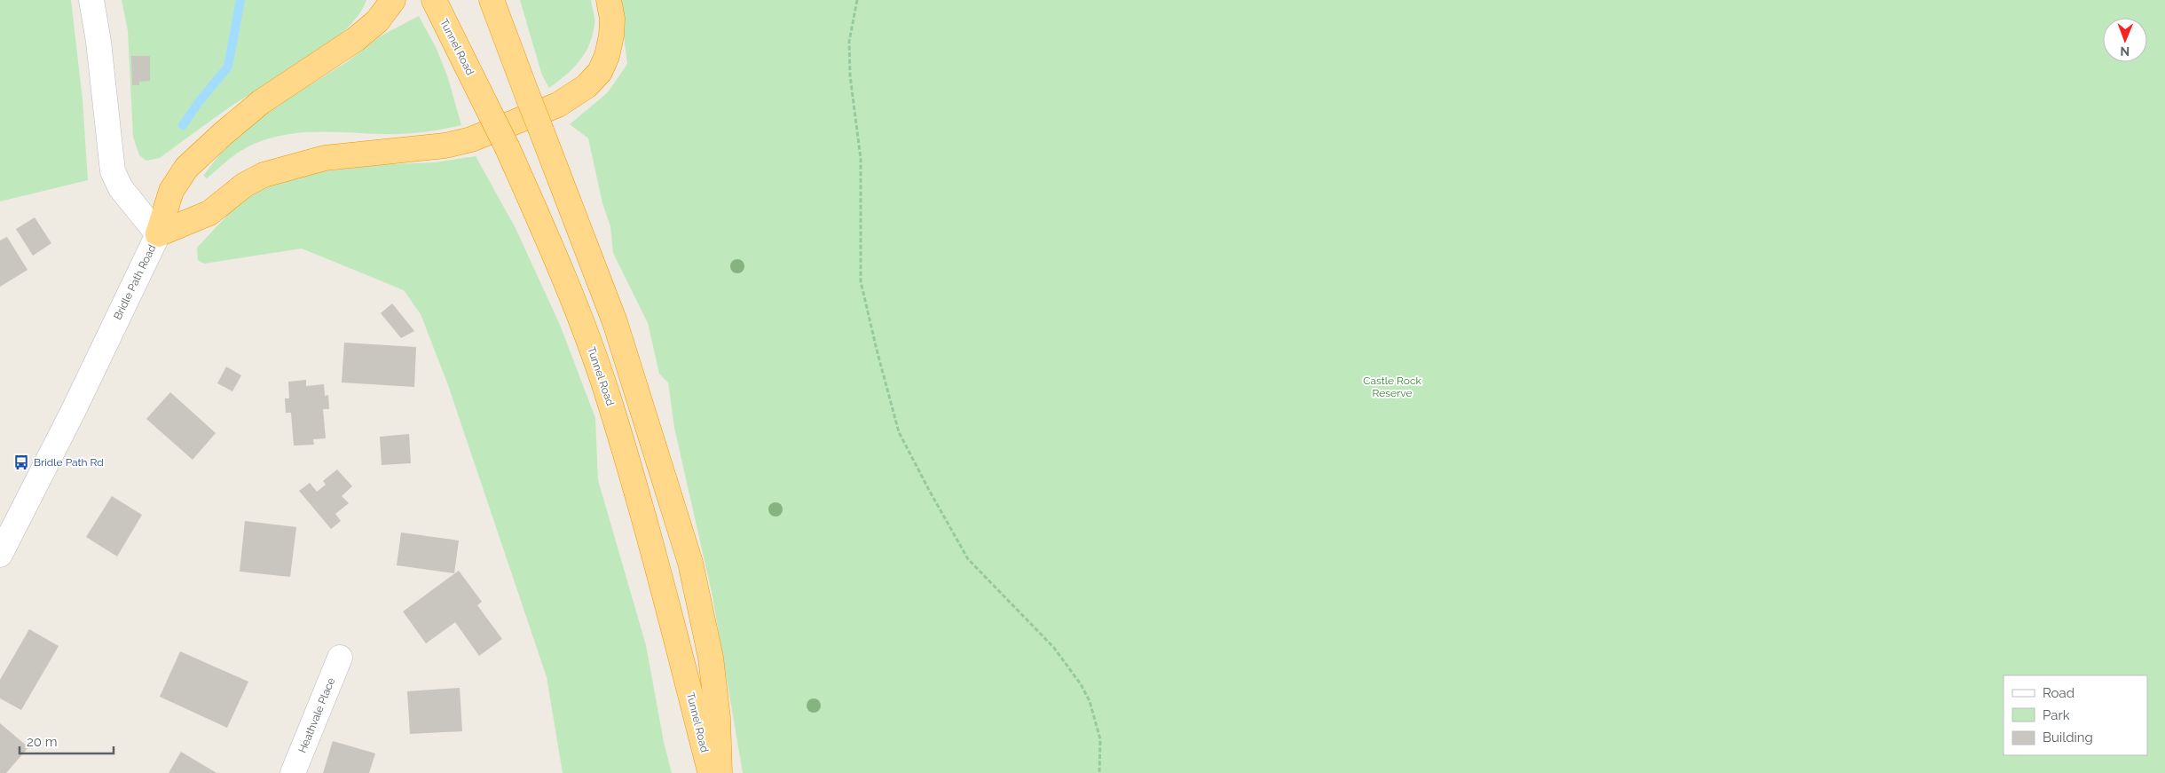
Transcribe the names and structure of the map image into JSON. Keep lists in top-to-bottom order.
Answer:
{
  "streets": {
    "highway": ["Tunnel Road"],
    "street": ["Bridle Path Road", "Heathvale Place"]
  },
  "parks": ["Castle Rock Reserve"],
  "places": {
    "bus stop": ["Bridle Path Rd"]
  },
  "legend": ["Road", "Park", "Building"],
  "scale_bar": "20 m",
  "north": "bottom"
}
